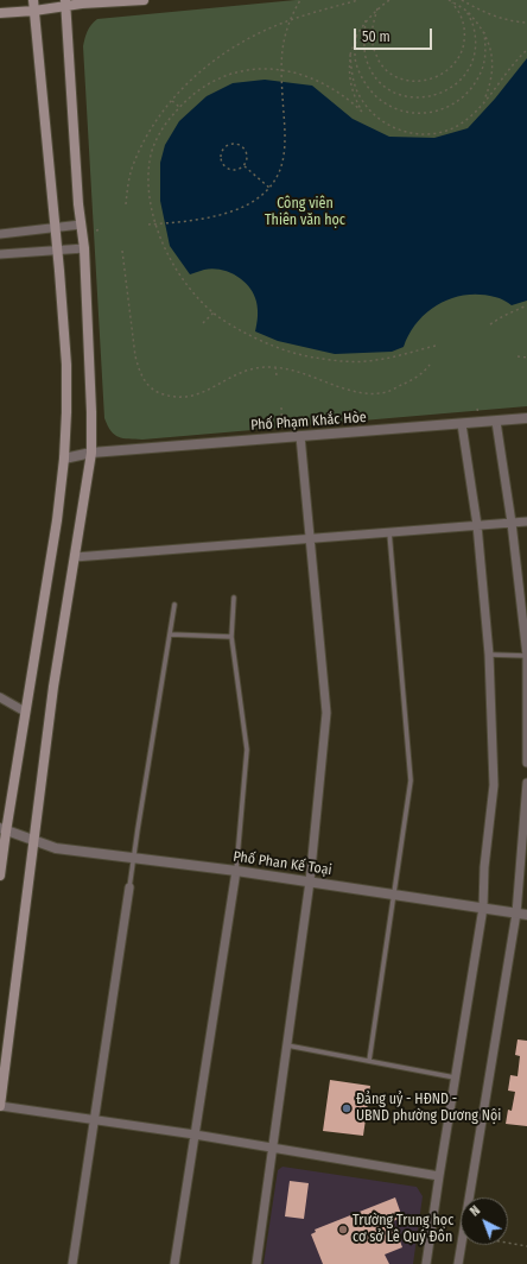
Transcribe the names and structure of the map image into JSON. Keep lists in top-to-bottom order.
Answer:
{
  "streets": {
    "street": ["Phố Phạm Khắc Hòe", "Phố Phan Kế Toại"]
  },
  "parks": ["Công viên Thiên văn học"],
  "places": ["Đảng uỷ - HĐND - UBND phường Dương Nội", "Trường Trung học cơ sở Lê Quý Đôn"],
  "scale_bar": "50 m",
  "north": "top left"
}
